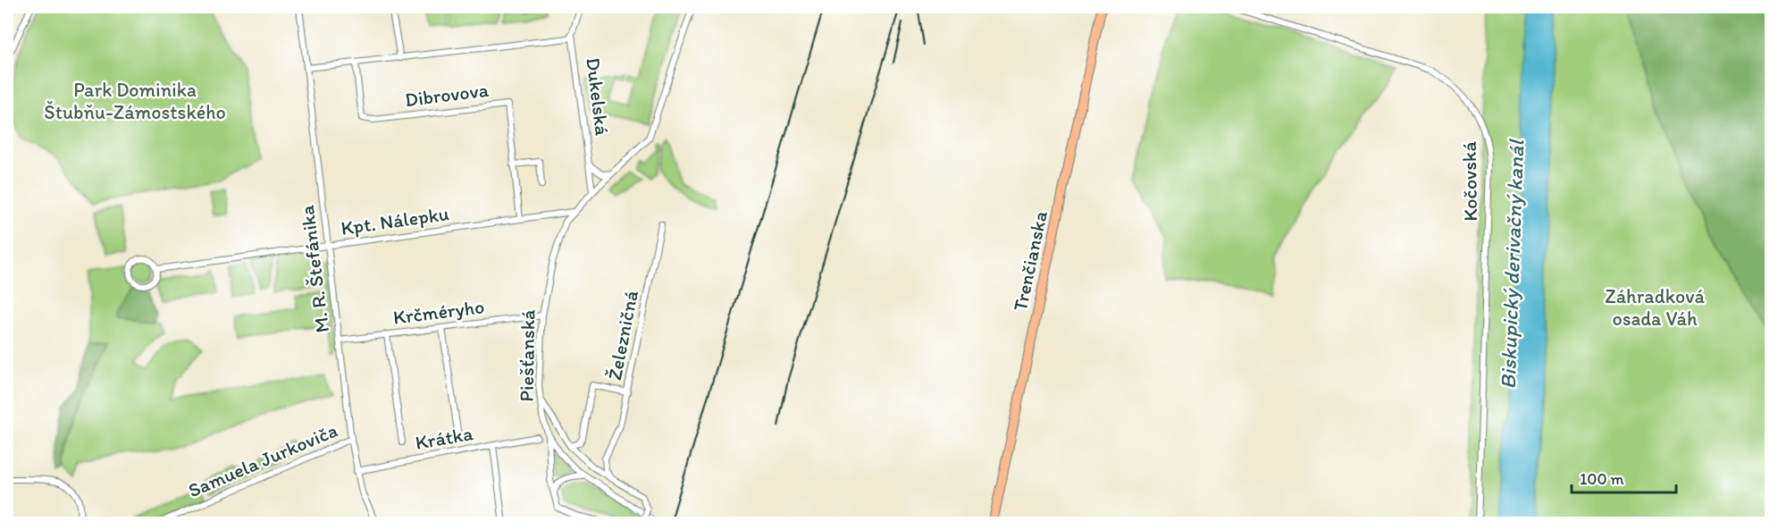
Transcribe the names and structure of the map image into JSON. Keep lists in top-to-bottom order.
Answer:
{
  "streets": {
    "main road": ["Trenčianska"],
    "street": [
      "Dibrovova",
      "Dukelská",
      "Kočovská",
      "Kpt. Nálepku",
      "M. R. Štefánika",
      "Krčméryho",
      "Železničná",
      "Piešťanská",
      "Krátka",
      "Samuela Jurkoviča"
    ]
  },
  "crossings": [
    ["Dibrovova", "Dukelská"],
    ["Dibrovova", "Kpt. Nálepku"],
    ["Dibrovova", "M. R. Štefánika"],
    ["Dukelská", "Piešťanská"],
    ["Kpt. Nálepku", "M. R. Štefánika"],
    ["Kpt. Nálepku", "Piešťanská"],
    ["M. R. Štefánika", "Krčméryho"],
    ["M. R. Štefánika", "Krátka"],
    ["M. R. Štefánika", "Samuela Jurkoviča"],
    ["Krčméryho", "Piešťanská"],
    ["Krčméryho", "Krátka"]
  ],
  "water": ["Biskupický derivačný kanál"],
  "parks": ["Park Dominika Štubňu-Zámostského", "Záhradková osada Váh"],
  "scale_bar": "100 m"
}
